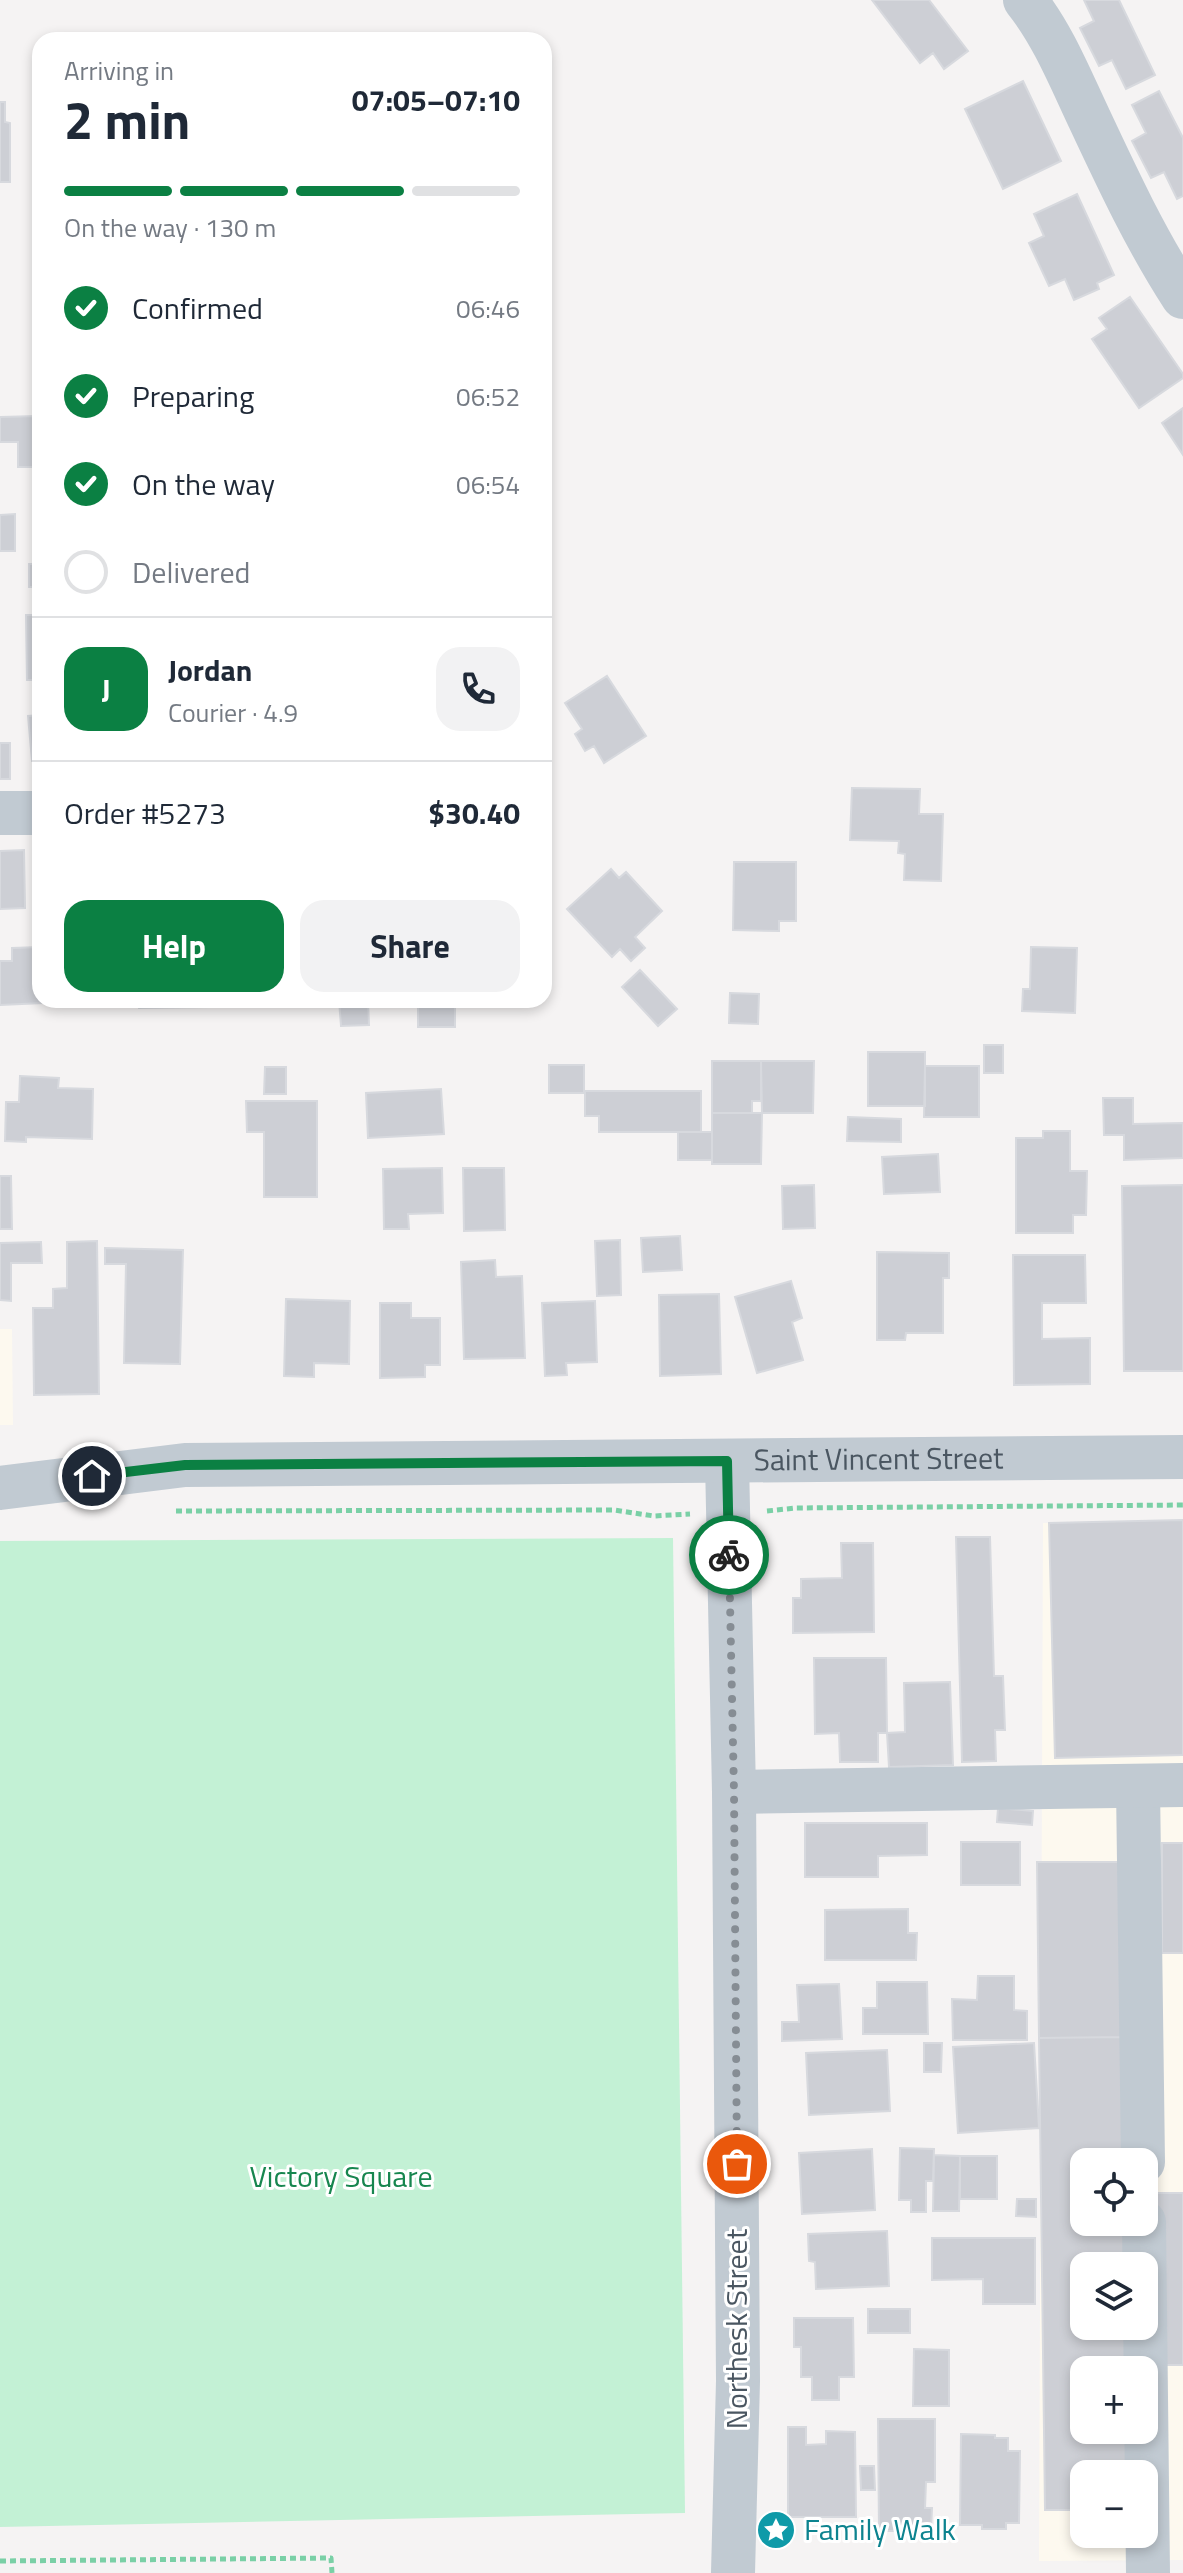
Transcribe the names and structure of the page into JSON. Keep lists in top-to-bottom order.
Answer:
{
  "streets": {
    "street": ["Saint Vincent Street", "Northesk Street"]
  },
  "crossings": [
    ["Saint Vincent Street", "Northesk Street"]
  ],
  "parks": ["Victory Square"],
  "places": {
    "place": ["Family Walk"]
  },
  "page": {
    "heading": ["2 min", "Arriving in", "07:05–07:10"],
    "panel": [
      "Jordan",
      "Courier · 4.9",
      "Order #5273",
      "$30.40"
    ],
    "bar": "On the way · 130 m",
    "list": [
      ["Confirmed", "06:46"],
      ["Preparing", "06:52"],
      ["On the way", "06:54"],
      "Delivered"
    ],
    "round": "J",
    "buttons": ["Help", "Share"],
    "map_buttons": ["+", "−"]
  }
}
